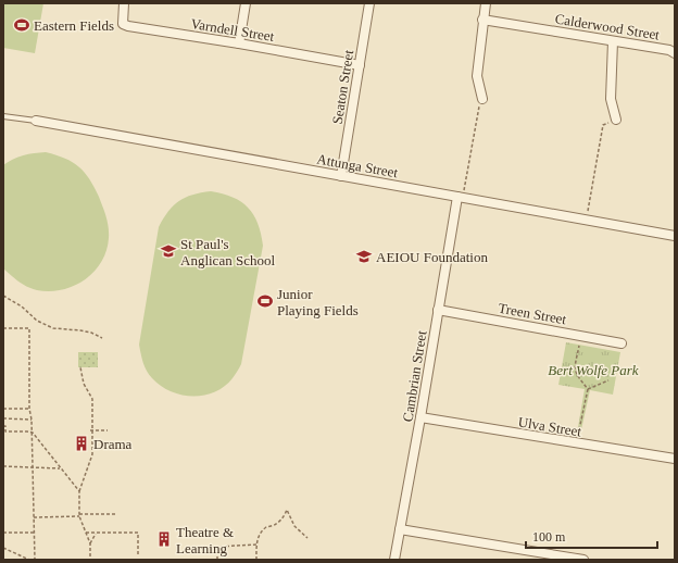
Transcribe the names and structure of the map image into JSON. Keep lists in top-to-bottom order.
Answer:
{
  "streets": {
    "street": [
      "Calderwood Street",
      "Varndell Street",
      "Seaton Street",
      "Attunga Street",
      "Treen Street",
      "Cambrian Street",
      "Ulva Street"
    ]
  },
  "crossings": [
    ["Varndell Street", "Seaton Street"],
    ["Seaton Street", "Attunga Street"],
    ["Attunga Street", "Cambrian Street"],
    ["Treen Street", "Cambrian Street"],
    ["Cambrian Street", "Ulva Street"]
  ],
  "parks": ["Bert Wolfe Park"],
  "places": {
    "sports": ["Eastern Fields", "Junior Playing Fields"],
    "school or university": ["St Paul's Anglican School", "AEIOU Foundation"],
    "building": ["Drama", "Theatre & Learning"]
  },
  "scale_bar": "100 m"
}
